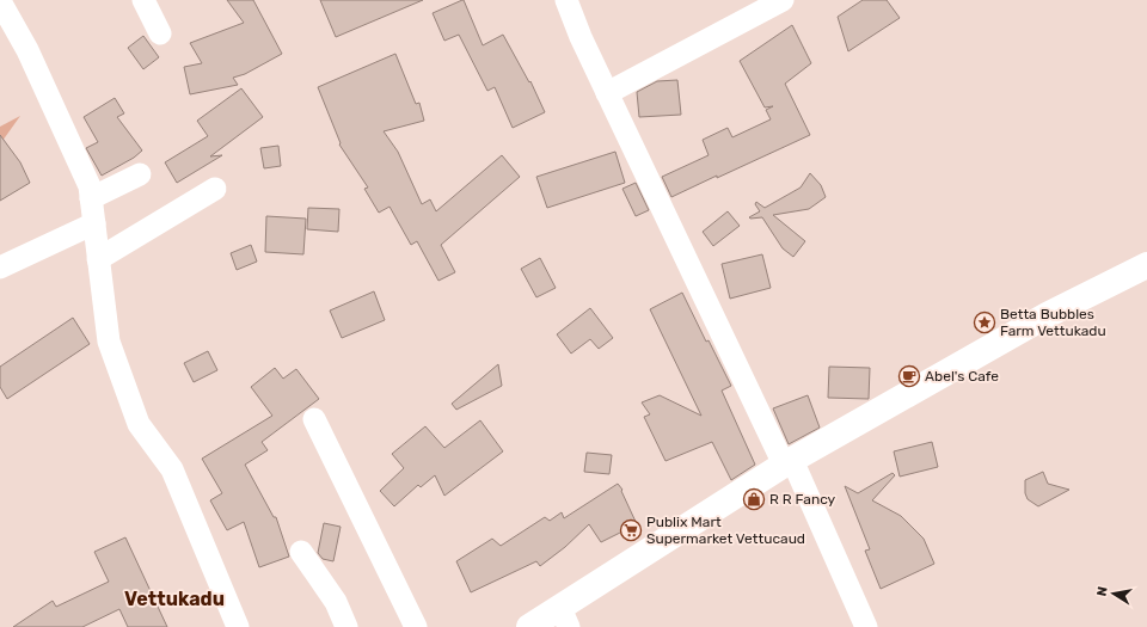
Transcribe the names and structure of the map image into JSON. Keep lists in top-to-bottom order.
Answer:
{
  "districts": ["Vettukadu"],
  "places": {
    "place": ["Betta Bubbles Farm Vettukadu"],
    "cafe": ["Abel's Cafe"],
    "shop": ["R R Fancy"],
    "supermarket": ["Publix Mart Supermarket Vettucaud"]
  },
  "north": "left"
}
